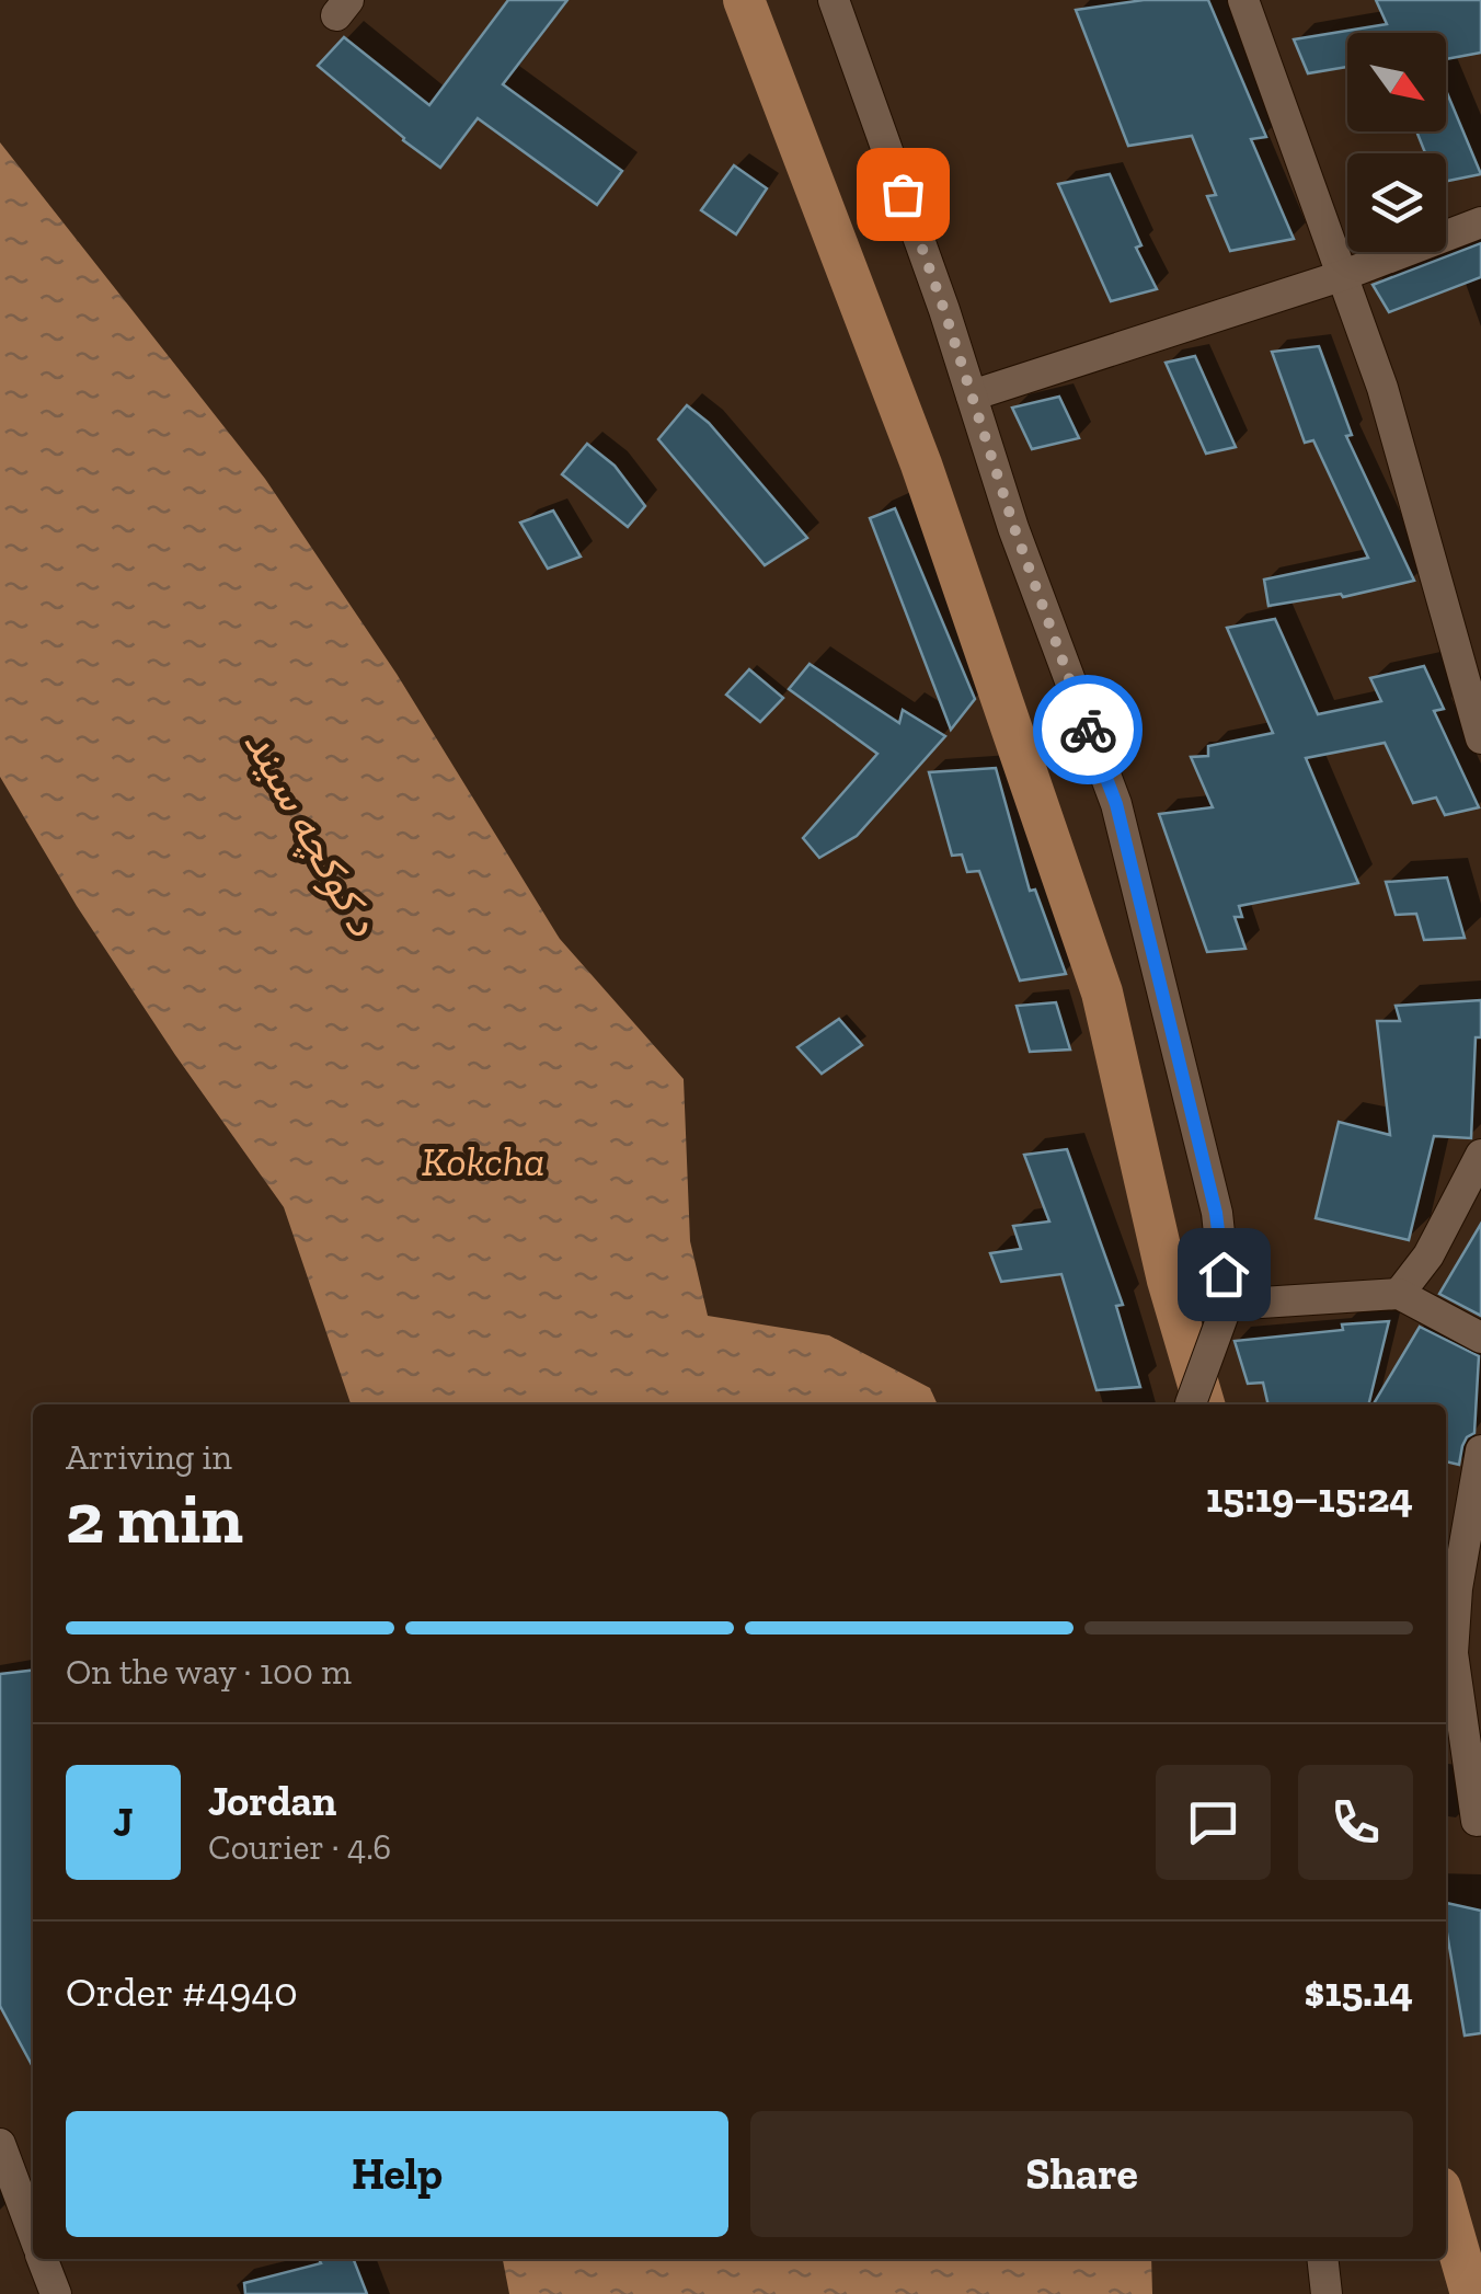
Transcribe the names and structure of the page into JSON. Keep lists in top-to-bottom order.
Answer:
{
  "water": ["د کوکچه سیند", "Kokcha"],
  "north": "bottom right",
  "page": {
    "heading": ["2 min", "Arriving in", "15:19–15:24"],
    "panel": [
      "Jordan",
      "Courier · 4.6",
      "Order #4940",
      "$15.14"
    ],
    "bar": "On the way · 100 m",
    "round": "J",
    "buttons": ["Help", "Share"]
  }
}
